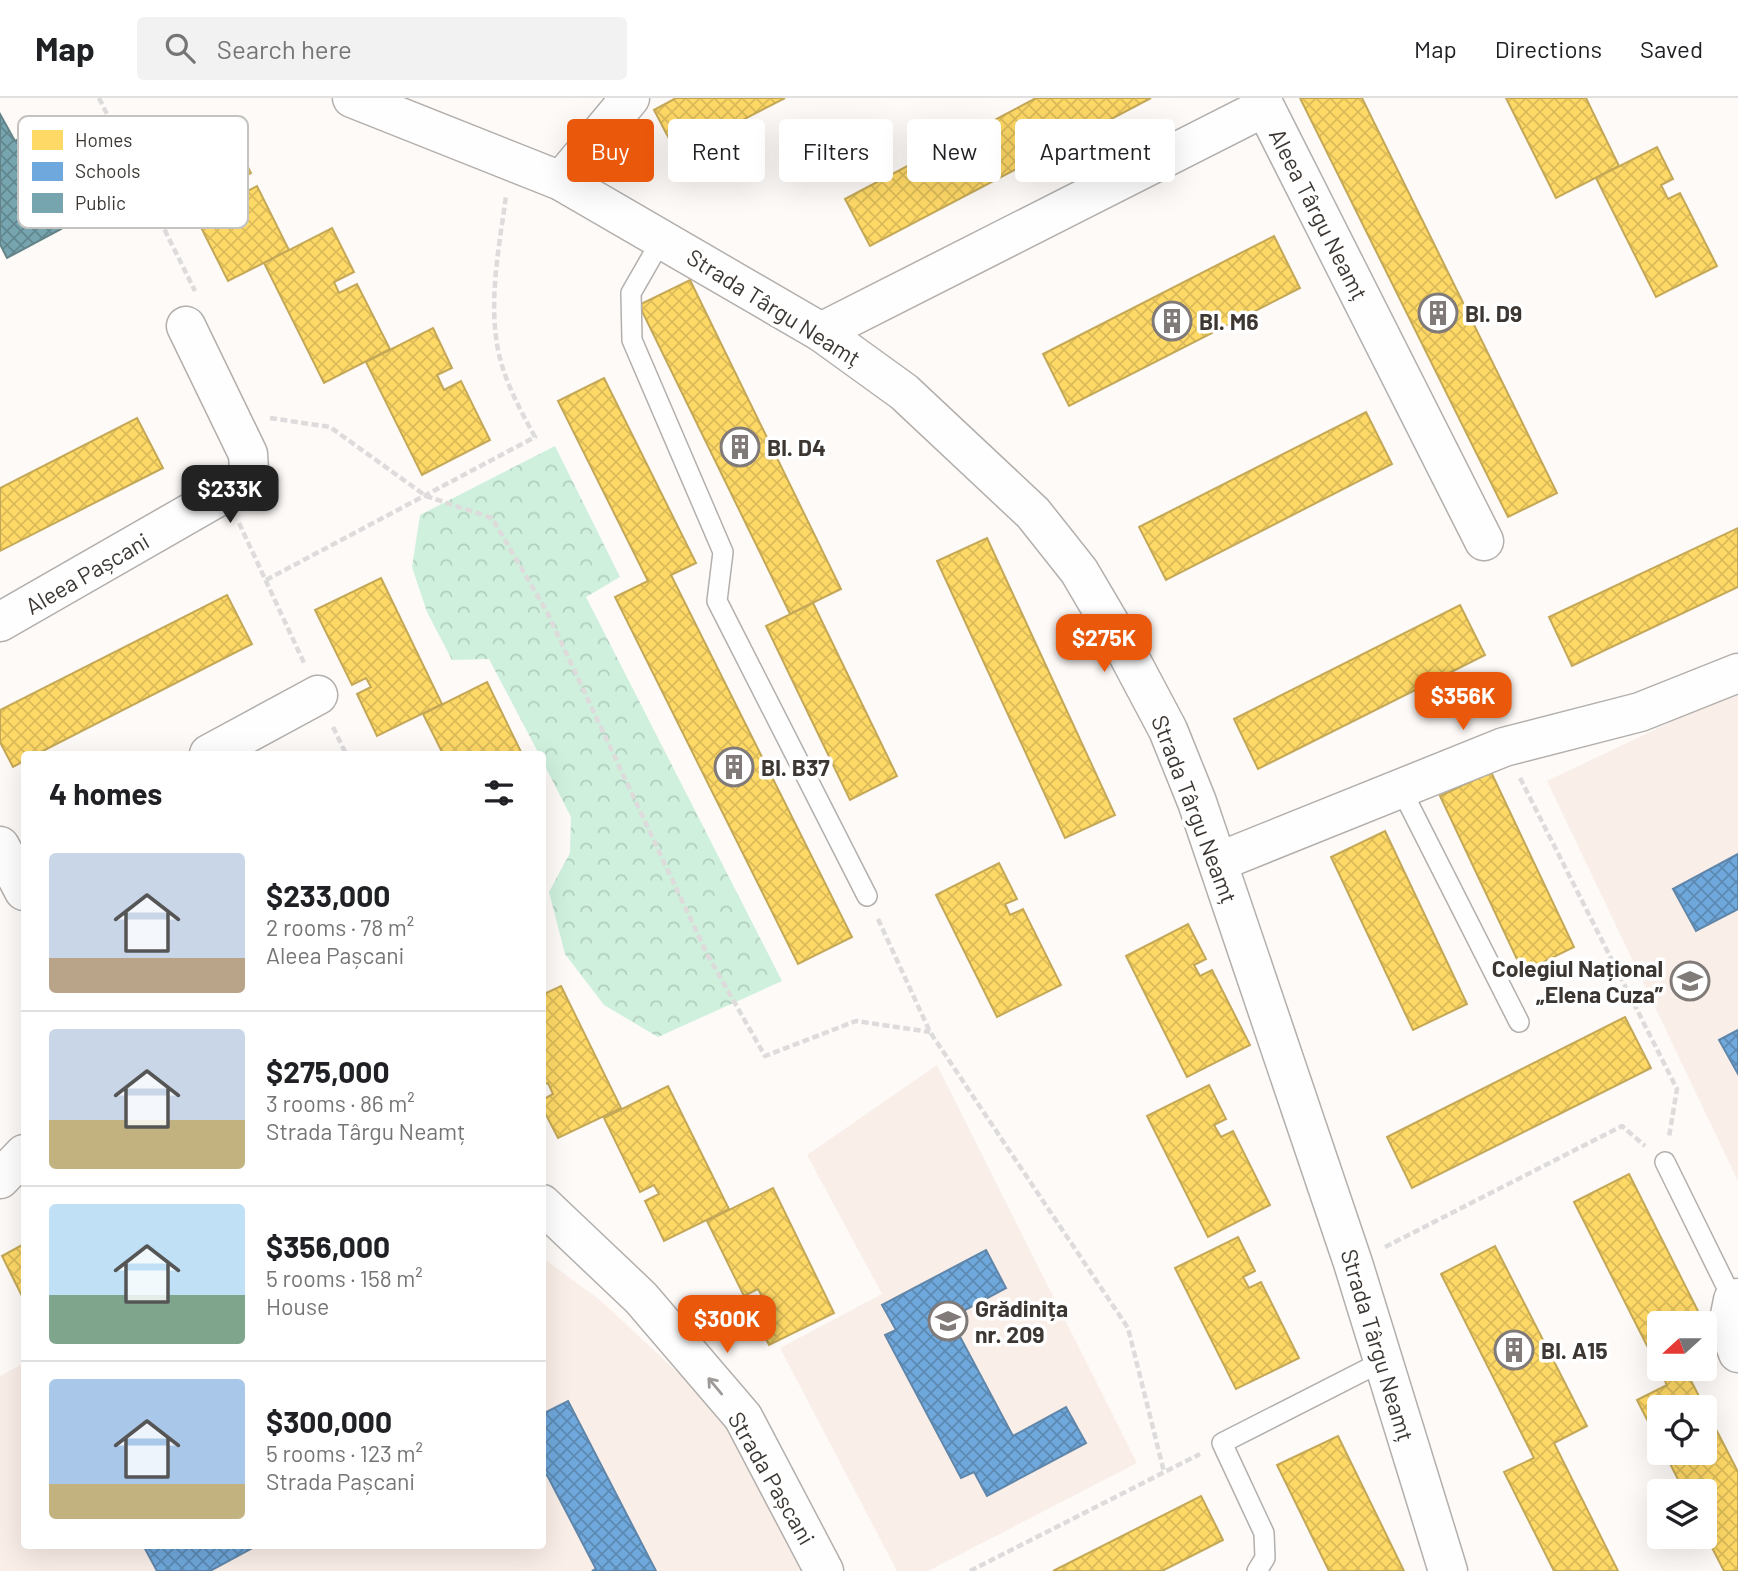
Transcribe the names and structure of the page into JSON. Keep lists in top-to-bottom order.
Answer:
{
  "streets": {
    "street": [
      "Aleea Târgu Neamț",
      "Strada Târgu Neamț",
      "Aleea Pașcani",
      "Strada Pașcani"
    ]
  },
  "crossings": [
    ["Aleea Târgu Neamț", "Strada Târgu Neamț"]
  ],
  "one_way": ["Strada Pașcani"],
  "places": {
    "building": [
      "Bl. D9",
      "Bl. M6",
      "Bl. D4",
      "Bl. B37",
      "Bl. A15"
    ],
    "school or university": ["Colegiul Național „Elena Cuza”", "Grădinița nr. 209"]
  },
  "legend": ["Homes", "Schools", "Public"],
  "north": "left",
  "page": {
    "header": "Map",
    "search": "Search here",
    "nav": ["Map", "Directions", "Saved"],
    "chip": [
      "Buy",
      "Rent",
      "Filters",
      "New",
      "Apartment"
    ],
    "price": [
      "$233K",
      "$275K",
      "$356K",
      "$300K"
    ],
    "heading": "4 homes",
    "list": [
      {
        "name": "$233,000",
        "note": "2 rooms · 78 m² · Aleea Pașcani"
      },
      {
        "name": "$275,000",
        "note": "3 rooms · 86 m² · Strada Târgu Neamț"
      },
      {
        "name": "$356,000",
        "note": "5 rooms · 158 m² · House"
      },
      {
        "name": "$300,000",
        "note": "5 rooms · 123 m² · Strada Pașcani"
      }
    ]
  }
}
